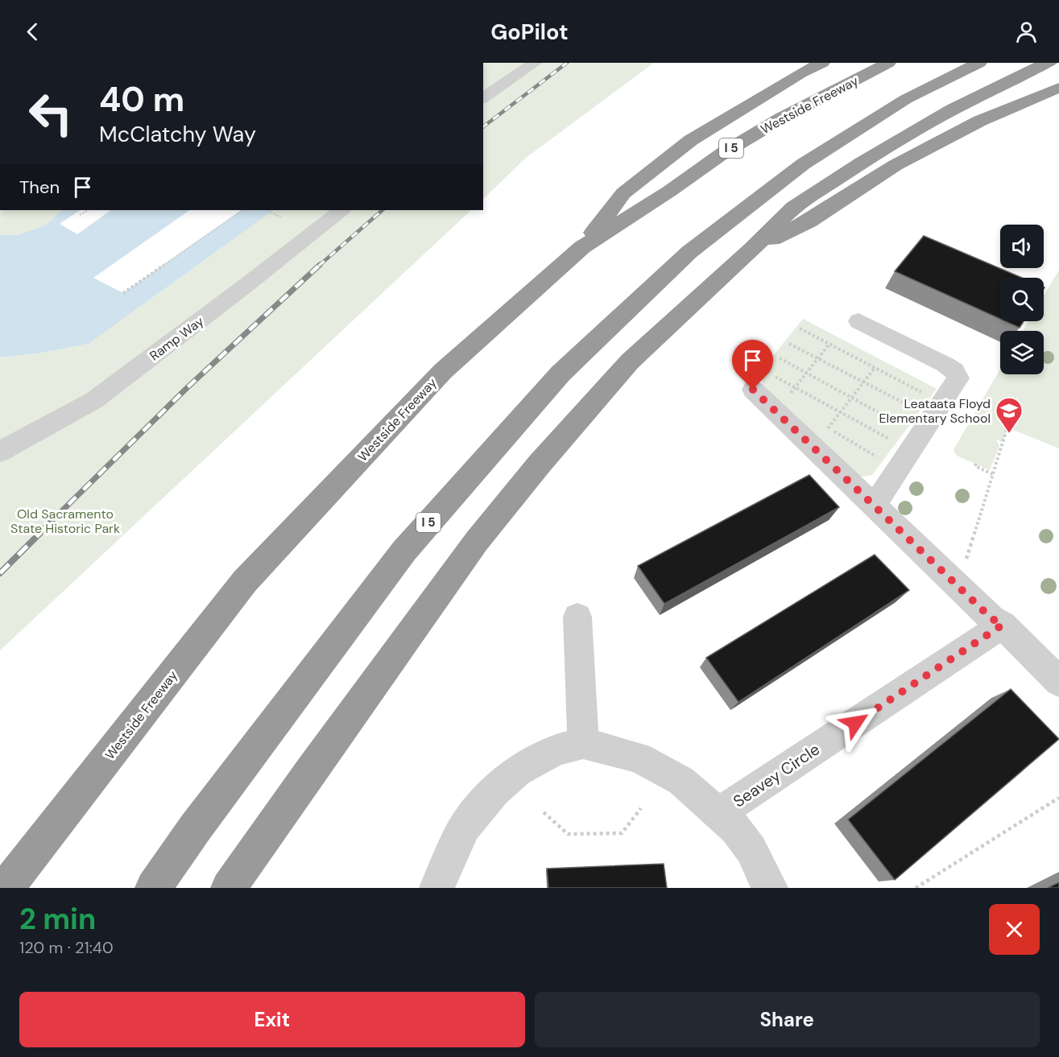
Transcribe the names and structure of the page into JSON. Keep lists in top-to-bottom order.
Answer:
{
  "streets": {
    "highway": ["Westside Freeway", "I 5"],
    "street": ["Ramp Way", "Seavey Circle"]
  },
  "parks": ["Old Sacramento State Historic Park"],
  "places": {
    "school or university": ["Leataata Floyd Elementary School"]
  },
  "page": {
    "header": "GoPilot",
    "turn": ["40 m", "McClatchy Way"],
    "then": "Then",
    "heading": ["2 min", "120 m · 21:40"],
    "buttons": ["Exit", "Share"]
  }
}
